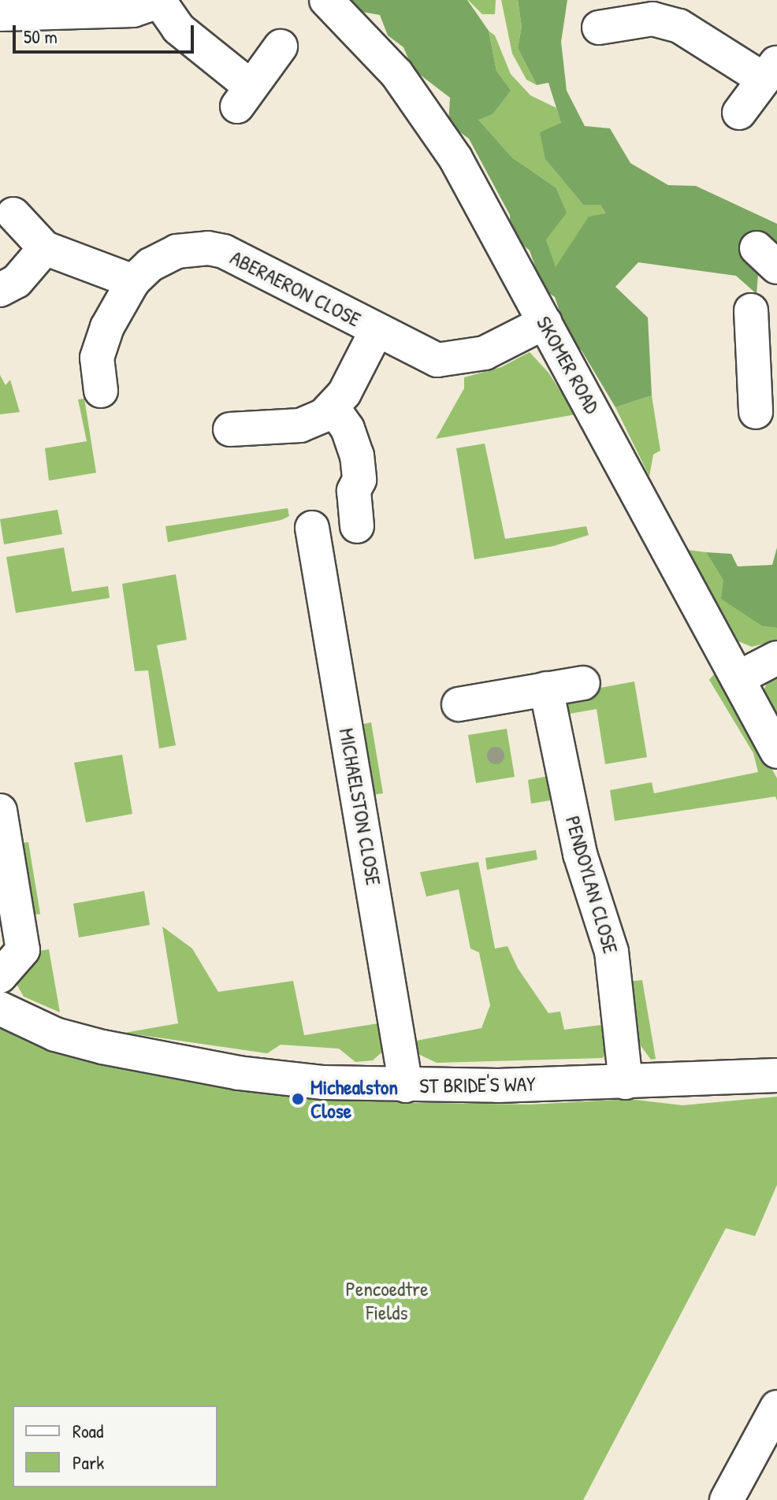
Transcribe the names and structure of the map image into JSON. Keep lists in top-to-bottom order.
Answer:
{
  "streets": {
    "street": [
      "ABERAERON CLOSE",
      "SKOMER ROAD",
      "MICHAELSTON CLOSE",
      "PENDOYLAN CLOSE",
      "ST BRIDE'S WAY"
    ]
  },
  "crossings": [
    ["ABERAERON CLOSE", "SKOMER ROAD"],
    ["MICHAELSTON CLOSE", "ST BRIDE'S WAY"],
    ["PENDOYLAN CLOSE", "ST BRIDE'S WAY"]
  ],
  "parks": ["Pencoedtre Fields"],
  "places": ["Michealston Close"],
  "legend": ["Road", "Park"],
  "scale_bar": "50 m"
}
